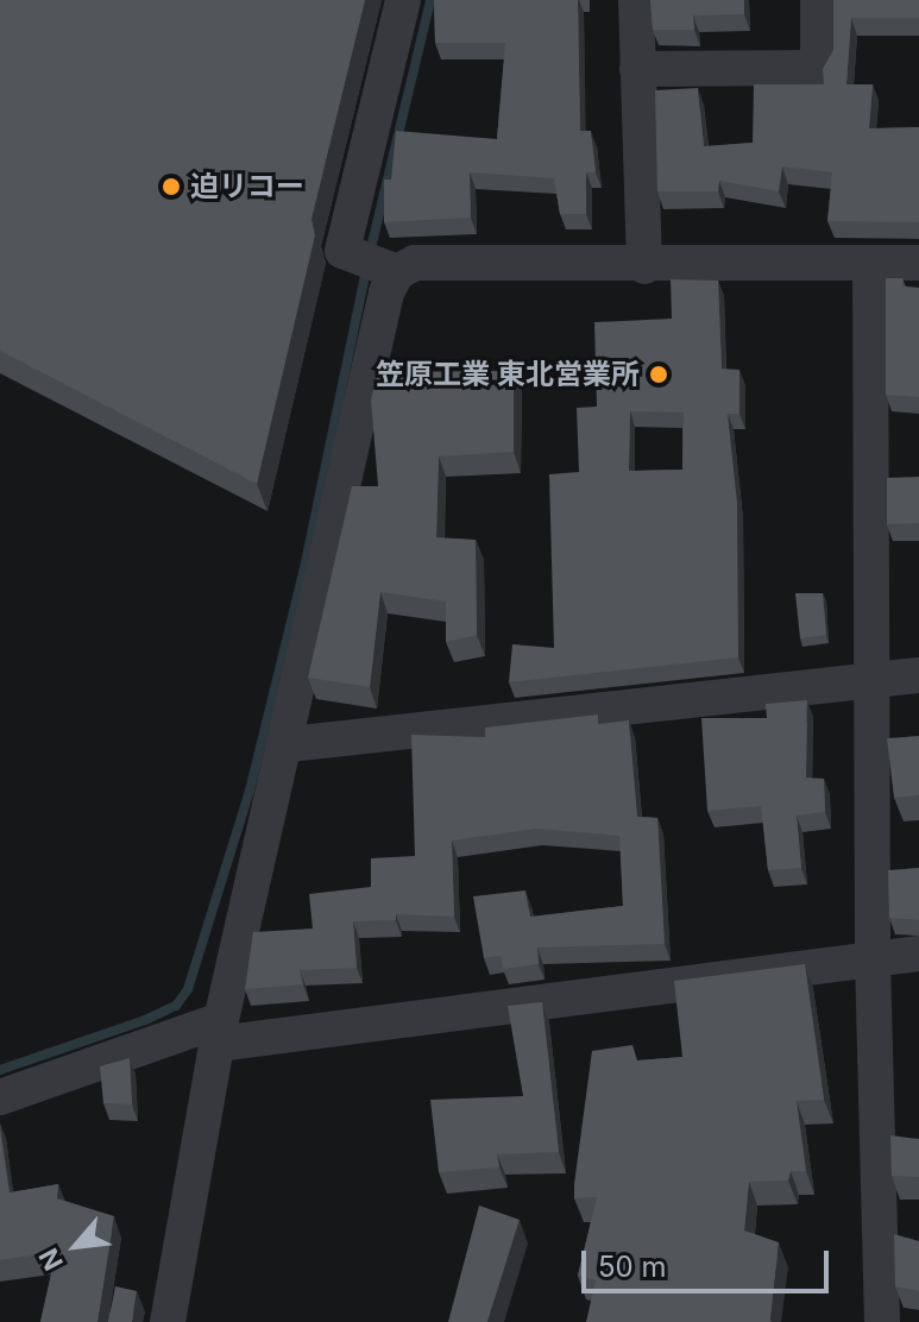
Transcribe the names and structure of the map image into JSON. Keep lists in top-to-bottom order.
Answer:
{
  "places": ["迫リコー", "笠原工業 東北営業所"],
  "scale_bar": "50 m",
  "north": "bottom left"
}
